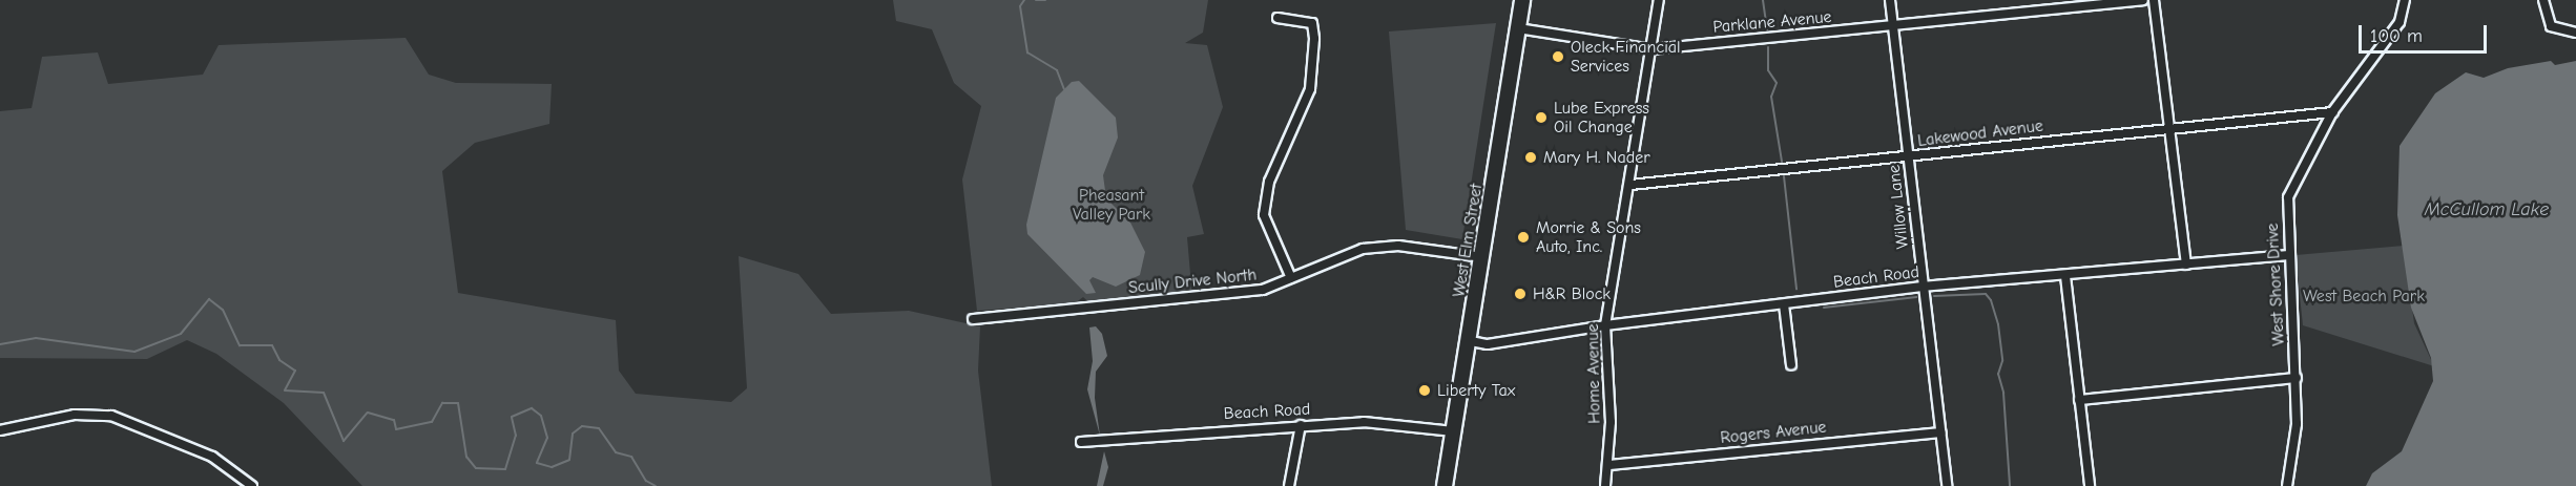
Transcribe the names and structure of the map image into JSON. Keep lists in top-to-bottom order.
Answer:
{
  "streets": {
    "main road": ["West Elm Street"],
    "street": [
      "Parklane Avenue",
      "Lakewood Avenue",
      "Willow Lane",
      "Beach Road",
      "Scully Drive North",
      "West Shore Drive",
      "Home Avenue",
      "Rogers Avenue"
    ]
  },
  "crossings": [
    ["Parklane Avenue", "Willow Lane"],
    ["Parklane Avenue", "West Elm Street"],
    ["Parklane Avenue", "Home Avenue"],
    ["Lakewood Avenue", "Willow Lane"],
    ["Lakewood Avenue", "West Shore Drive"],
    ["Lakewood Avenue", "Home Avenue"],
    ["Willow Lane", "Beach Road"],
    ["Willow Lane", "Rogers Avenue"],
    ["West Elm Street", "Beach Road"],
    ["West Elm Street", "Scully Drive North"],
    ["Beach Road", "West Shore Drive"],
    ["Beach Road", "Home Avenue"],
    ["Home Avenue", "Rogers Avenue"]
  ],
  "water": ["McCullom Lake"],
  "parks": ["Pheasant Valley Park", "West Beach Park"],
  "places": [
    "Oleck Financial Services",
    "Lube Express Oil Change",
    "Mary H. Nader",
    "Morrie & Sons Auto, Inc.",
    "H&R Block",
    "Liberty Tax"
  ],
  "scale_bar": "100 m"
}
